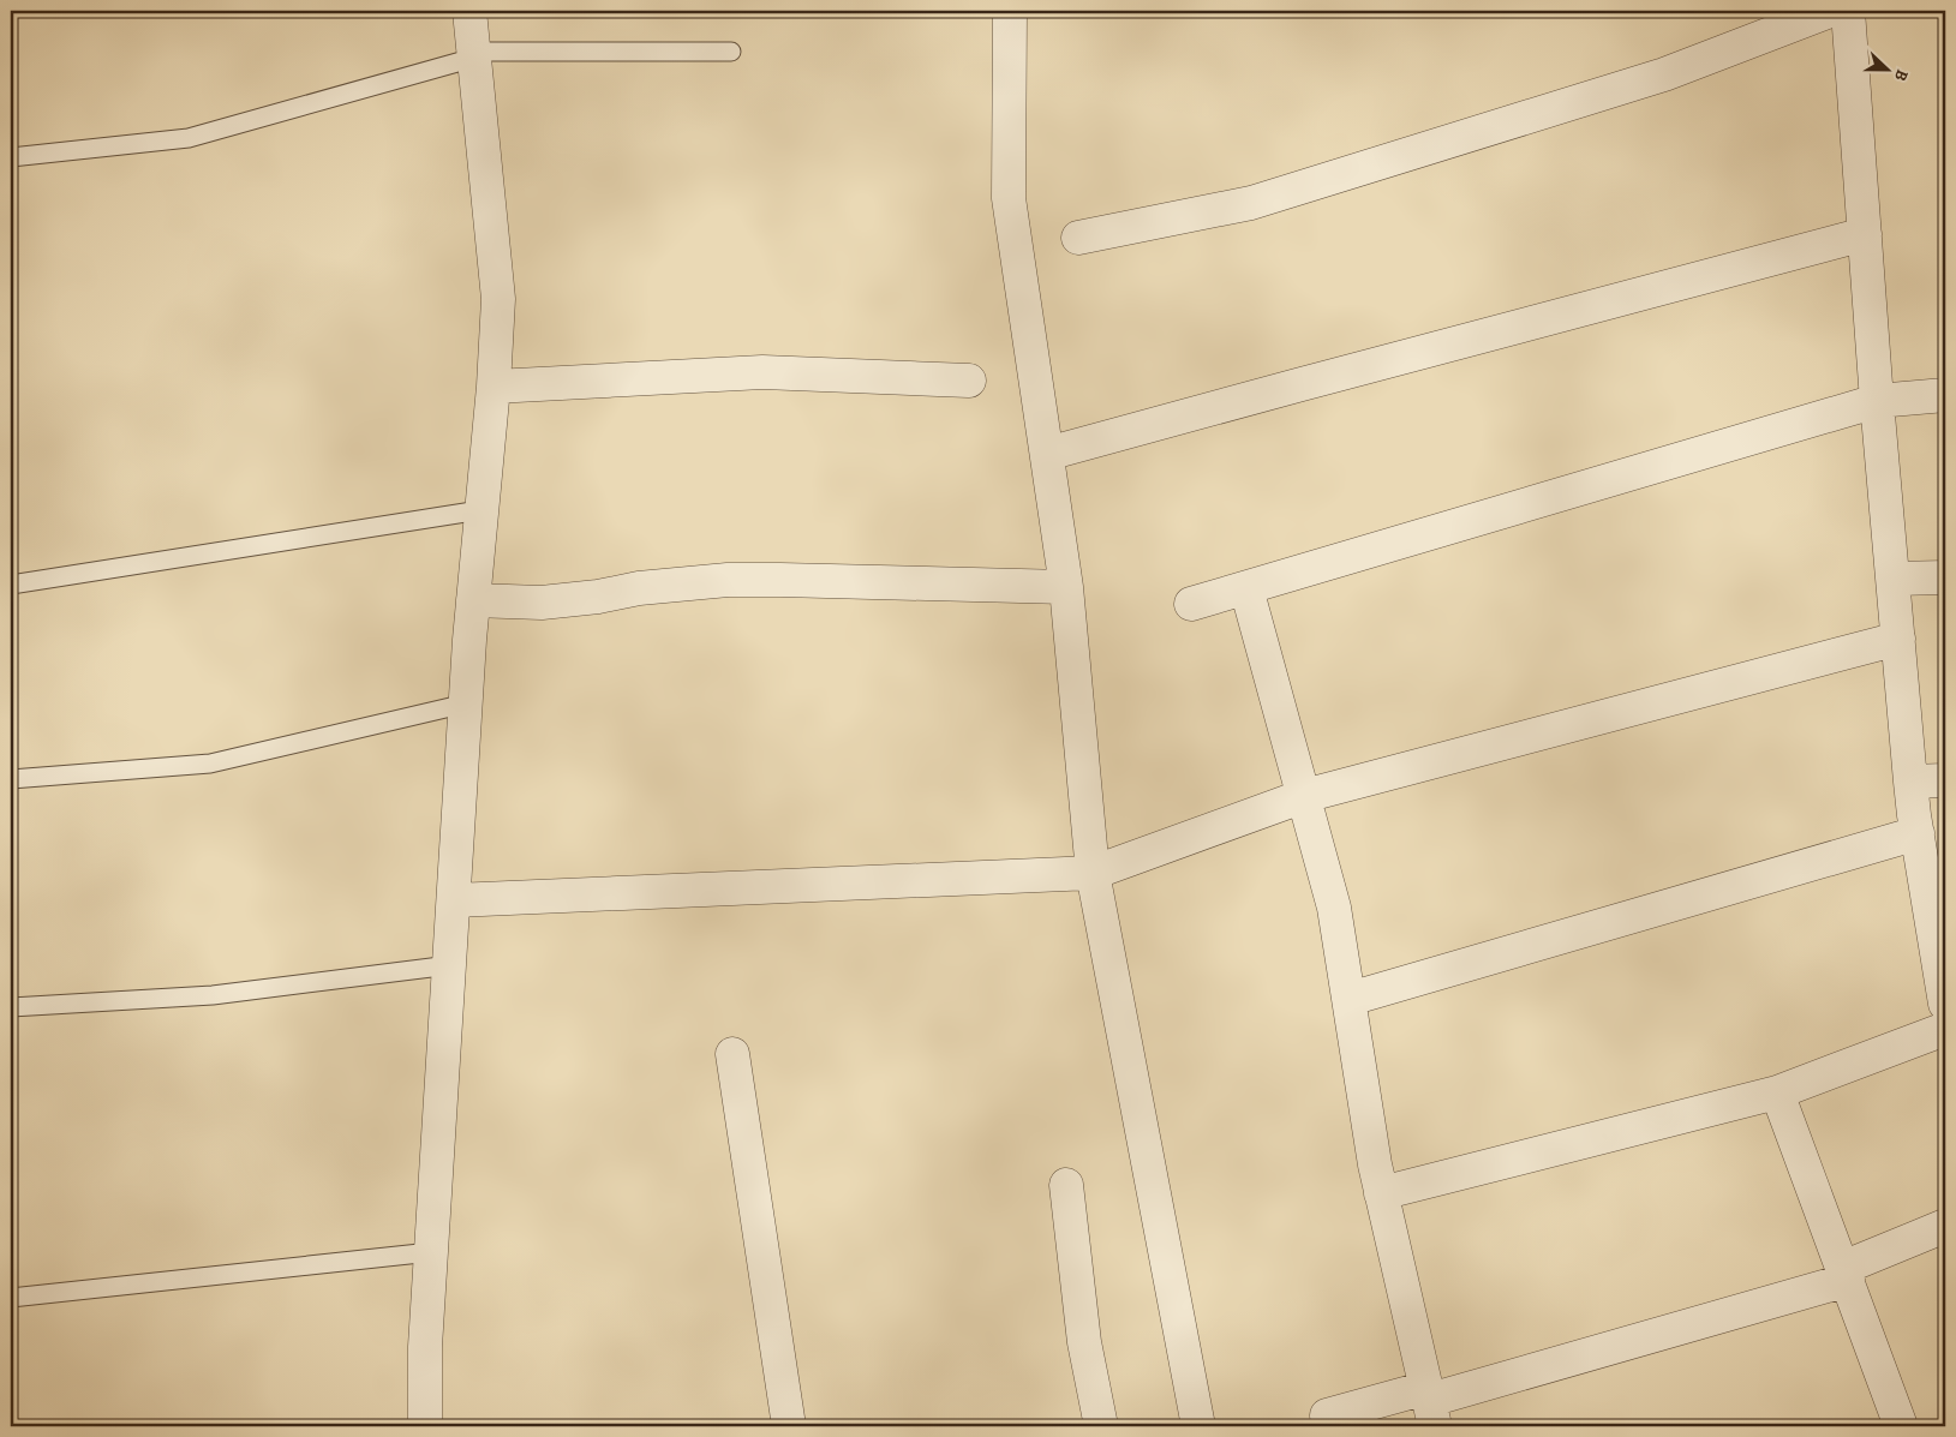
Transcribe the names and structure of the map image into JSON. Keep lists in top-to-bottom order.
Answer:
{
  "north": "right"
}
